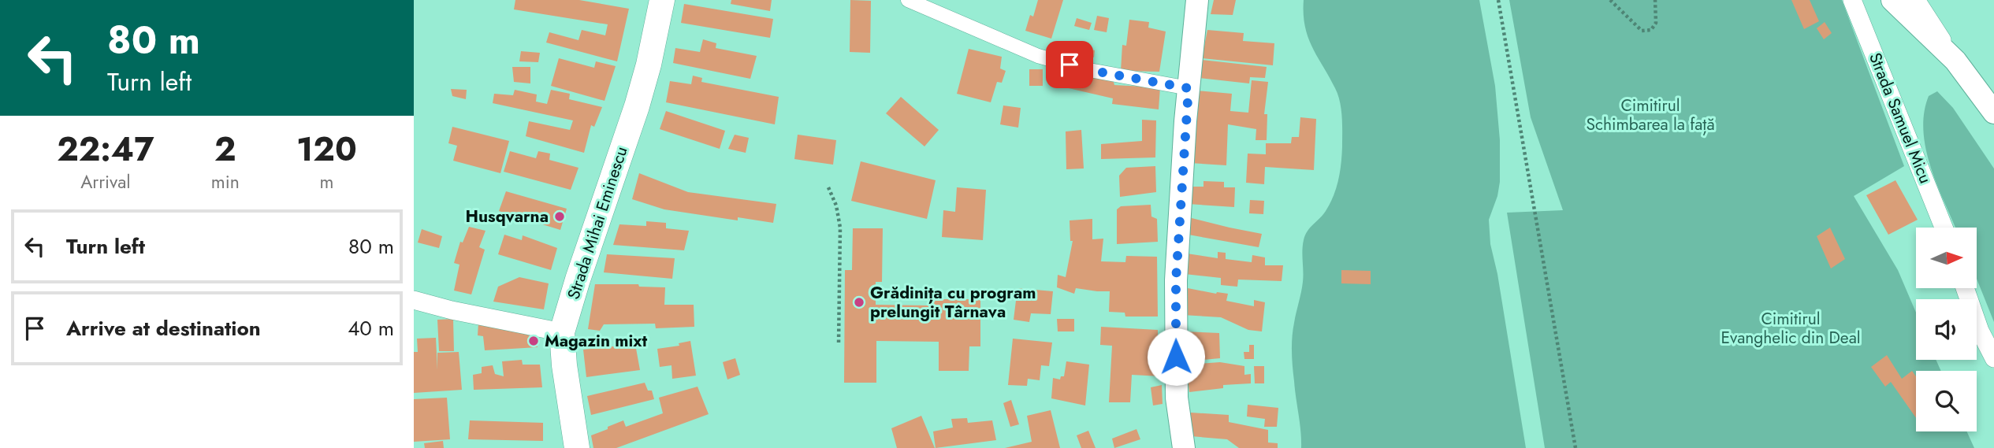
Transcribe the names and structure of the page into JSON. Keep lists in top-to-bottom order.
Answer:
{
  "streets": {
    "main road": ["Strada Mihai Eminescu"],
    "street": ["Strada Samuel Micu"]
  },
  "parks": ["Cimitirul Schimbarea la față", "Cimitirul Evanghelic din Deal"],
  "places": ["Husqvarna", "Grădinița cu program prelungit Târnava", "Magazin mixt"],
  "north": "right",
  "page": {
    "turn": ["80 m", "Turn left"],
    "eta": [
      "22:47",
      "Arrival",
      "2",
      "min",
      "120",
      "m"
    ],
    "list": [
      {
        "name": "Turn left",
        "value": "80 m"
      },
      {
        "name": "Arrive at destination",
        "value": "40 m"
      }
    ]
  }
}
